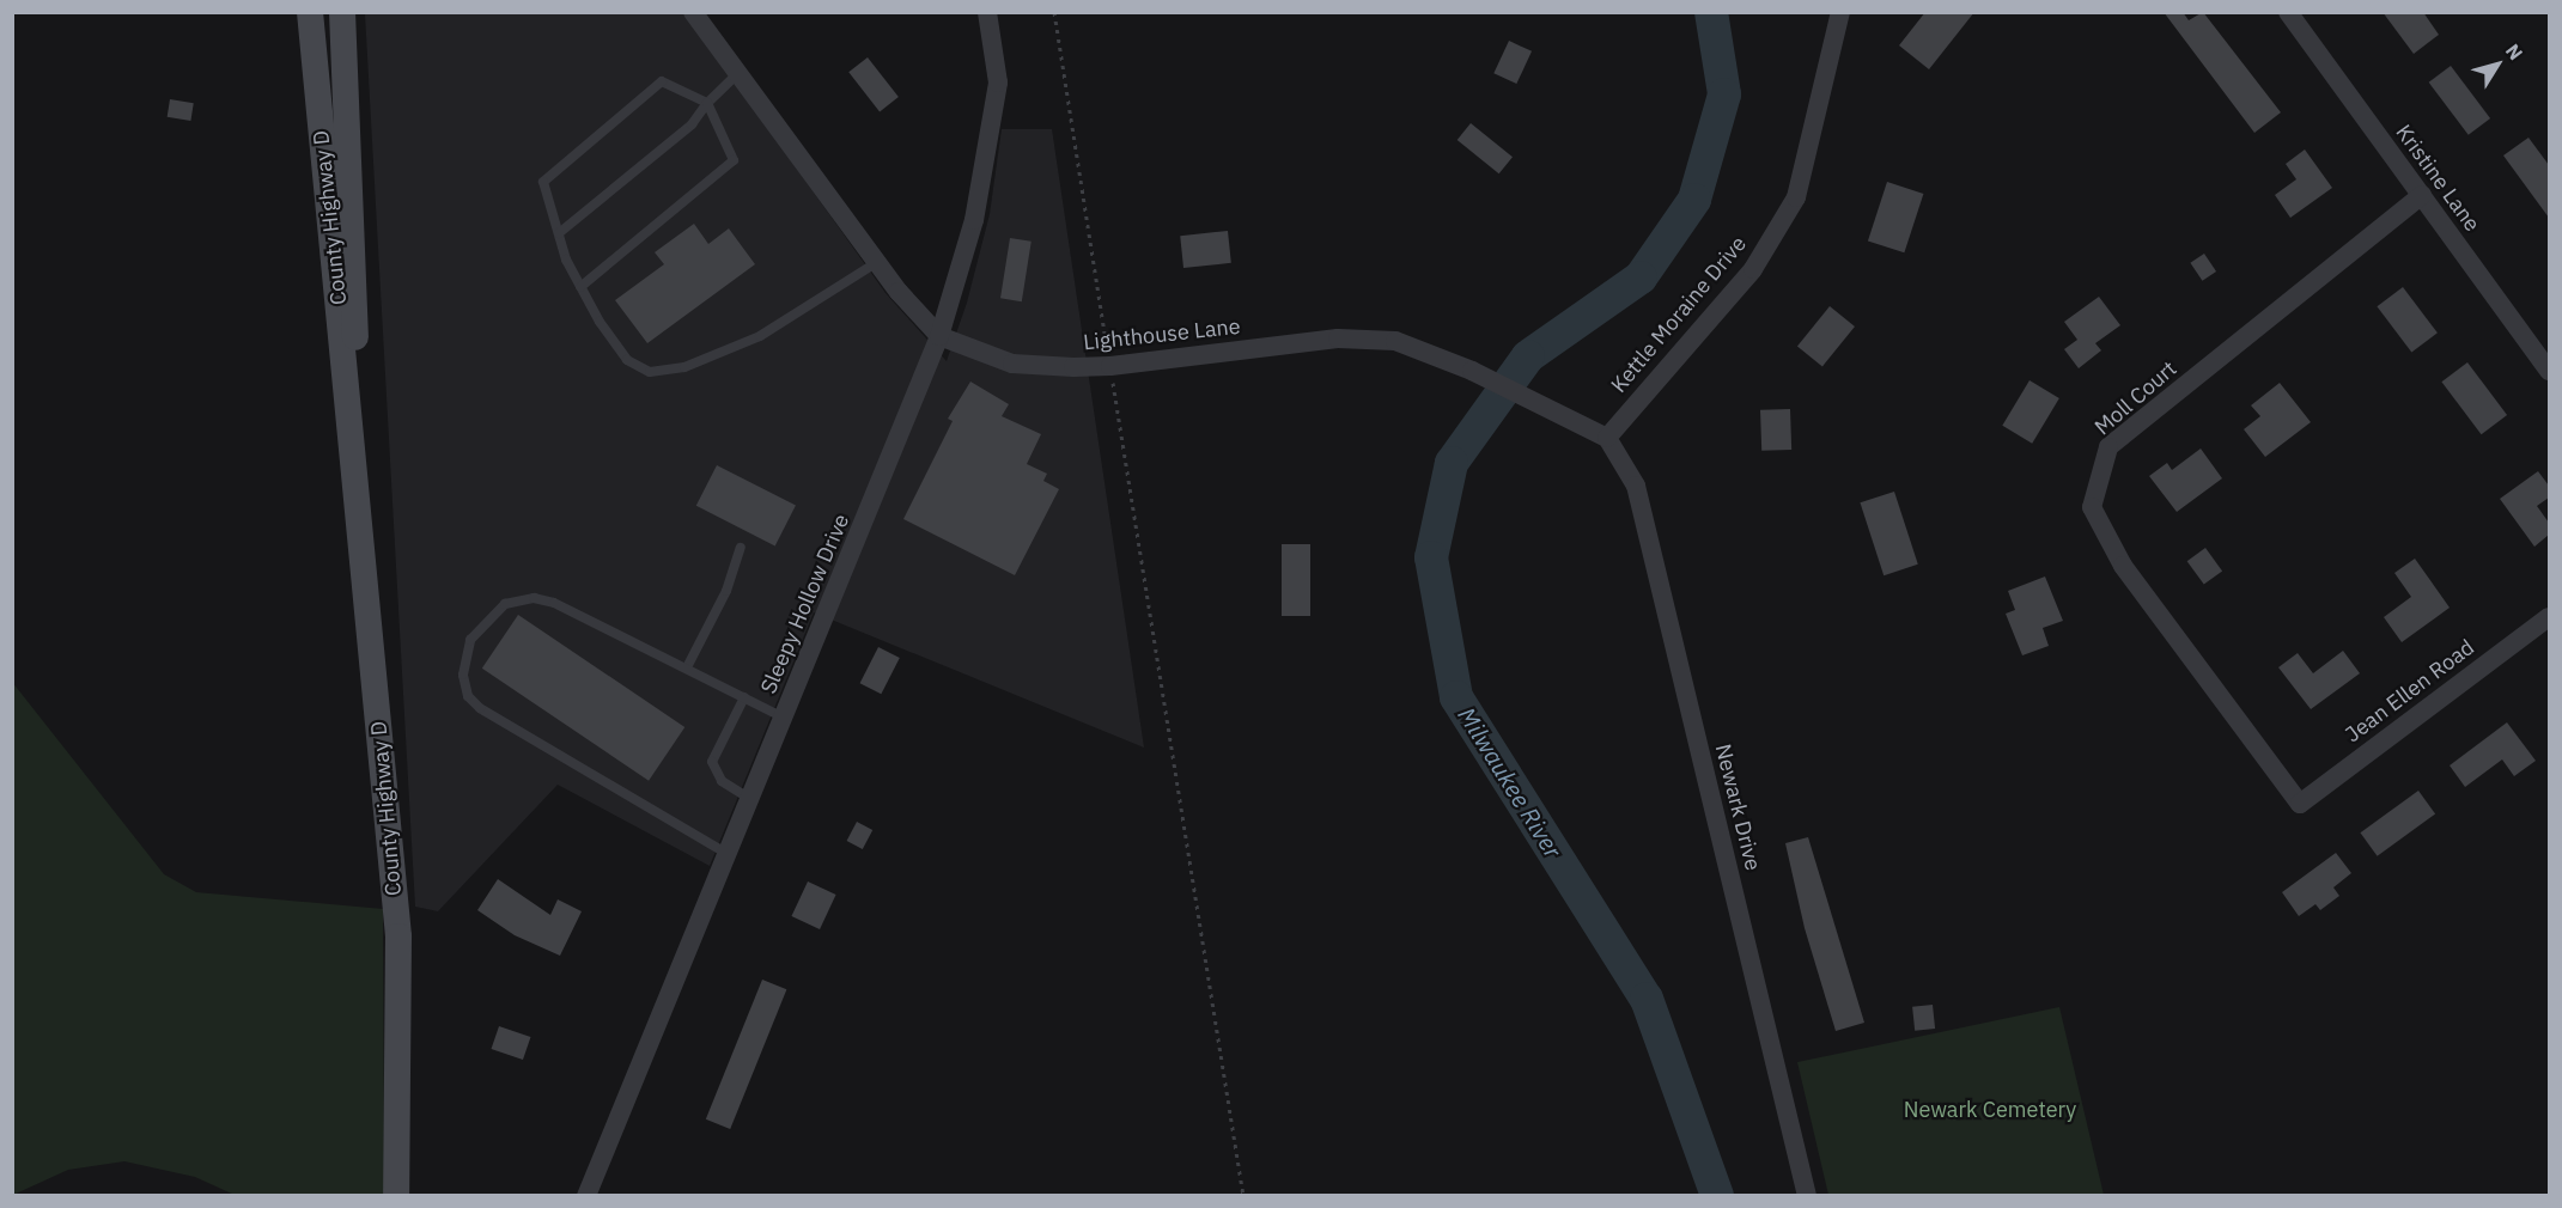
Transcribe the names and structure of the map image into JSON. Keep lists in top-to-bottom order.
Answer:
{
  "streets": {
    "main road": ["County Highway D"],
    "street": [
      "Kristine Lane",
      "Kettle Moraine Drive",
      "Lighthouse Lane",
      "Moll Court",
      "Sleepy Hollow Drive",
      "Jean Ellen Road",
      "Newark Drive"
    ]
  },
  "crossings": [
    ["Kristine Lane", "Moll Court"],
    ["Kettle Moraine Drive", "Lighthouse Lane"],
    ["Kettle Moraine Drive", "Newark Drive"],
    ["Lighthouse Lane", "Sleepy Hollow Drive"],
    ["Lighthouse Lane", "Newark Drive"],
    ["Moll Court", "Jean Ellen Road"]
  ],
  "water": ["Milwaukee River"],
  "parks": ["Newark Cemetery"],
  "north": "top right"
}
